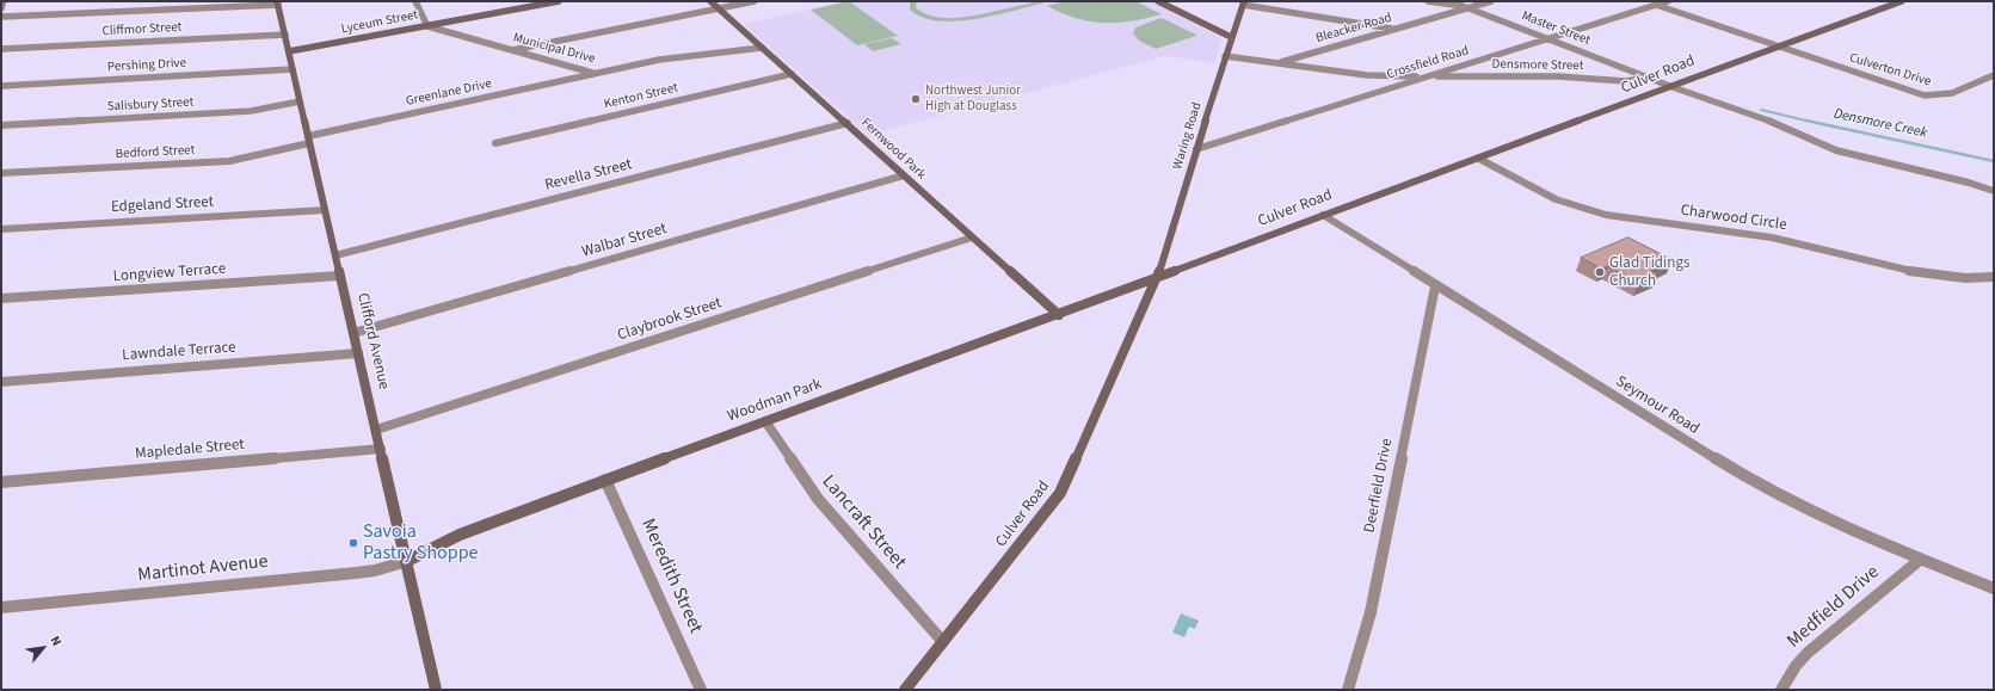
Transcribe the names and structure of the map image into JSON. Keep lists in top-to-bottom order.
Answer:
{
  "streets": {
    "main road": [
      "Lyceum Street",
      "Culver Road",
      "Waring Road",
      "Fernwood Park",
      "Clifford Avenue",
      "Woodman Park"
    ],
    "street": [
      "Bleacker Road",
      "Master Street",
      "Cliffmor Street",
      "Municipal Drive",
      "Crossfield Road",
      "Pershing Drive",
      "Densmore Street",
      "Culverton Drive",
      "Greenlane Drive",
      "Kenton Street",
      "Salisbury Street",
      "Bedford Street",
      "Revella Street",
      "Edgeland Street",
      "Charwood Circle",
      "Walbar Street",
      "Longview Terrace",
      "Claybrook Street",
      "Lawndale Terrace",
      "Seymour Road",
      "Mapledale Street",
      "Deerfield Drive",
      "Lancraft Street",
      "Martinot Avenue",
      "Meredith Street",
      "Medfield Drive"
    ]
  },
  "crossings": [
    ["Lyceum Street", "Municipal Drive"],
    ["Lyceum Street", "Clifford Avenue"],
    ["Bleacker Road", "Master Street"],
    ["Bleacker Road", "Densmore Street"],
    ["Master Street", "Crossfield Road"],
    ["Master Street", "Densmore Street"],
    ["Master Street", "Culver Road"],
    ["Cliffmor Street", "Clifford Avenue"],
    ["Municipal Drive", "Greenlane Drive"],
    ["Municipal Drive", "Fernwood Park"],
    ["Crossfield Road", "Densmore Street"],
    ["Crossfield Road", "Culverton Drive"],
    ["Crossfield Road", "Waring Road"],
    ["Pershing Drive", "Clifford Avenue"],
    ["Densmore Street", "Waring Road"],
    ["Culverton Drive", "Culver Road"],
    ["Culver Road", "Waring Road"],
    ["Culver Road", "Charwood Circle"],
    ["Culver Road", "Woodman Park"],
    ["Culver Road", "Seymour Road"],
    ["Culver Road", "Lancraft Street"],
    ["Greenlane Drive", "Bedford Street"],
    ["Greenlane Drive", "Clifford Avenue"],
    ["Kenton Street", "Fernwood Park"],
    ["Salisbury Street", "Clifford Avenue"],
    ["Waring Road", "Woodman Park"],
    ["Fernwood Park", "Revella Street"],
    ["Fernwood Park", "Walbar Street"],
    ["Fernwood Park", "Claybrook Street"],
    ["Fernwood Park", "Woodman Park"],
    ["Bedford Street", "Clifford Avenue"],
    ["Revella Street", "Clifford Avenue"],
    ["Edgeland Street", "Clifford Avenue"],
    ["Walbar Street", "Clifford Avenue"],
    ["Longview Terrace", "Clifford Avenue"],
    ["Claybrook Street", "Clifford Avenue"],
    ["Clifford Avenue", "Lawndale Terrace"],
    ["Clifford Avenue", "Woodman Park"],
    ["Clifford Avenue", "Mapledale Street"],
    ["Clifford Avenue", "Martinot Avenue"],
    ["Woodman Park", "Lancraft Street"],
    ["Woodman Park", "Martinot Avenue"],
    ["Woodman Park", "Meredith Street"],
    ["Seymour Road", "Deerfield Drive"],
    ["Seymour Road", "Medfield Drive"]
  ],
  "water": ["Densmore Creek"],
  "places": ["Northwest Junior High at Douglass", "Glad Tidings Church", "Savoia Pastry Shoppe"],
  "north": "top right"
}
